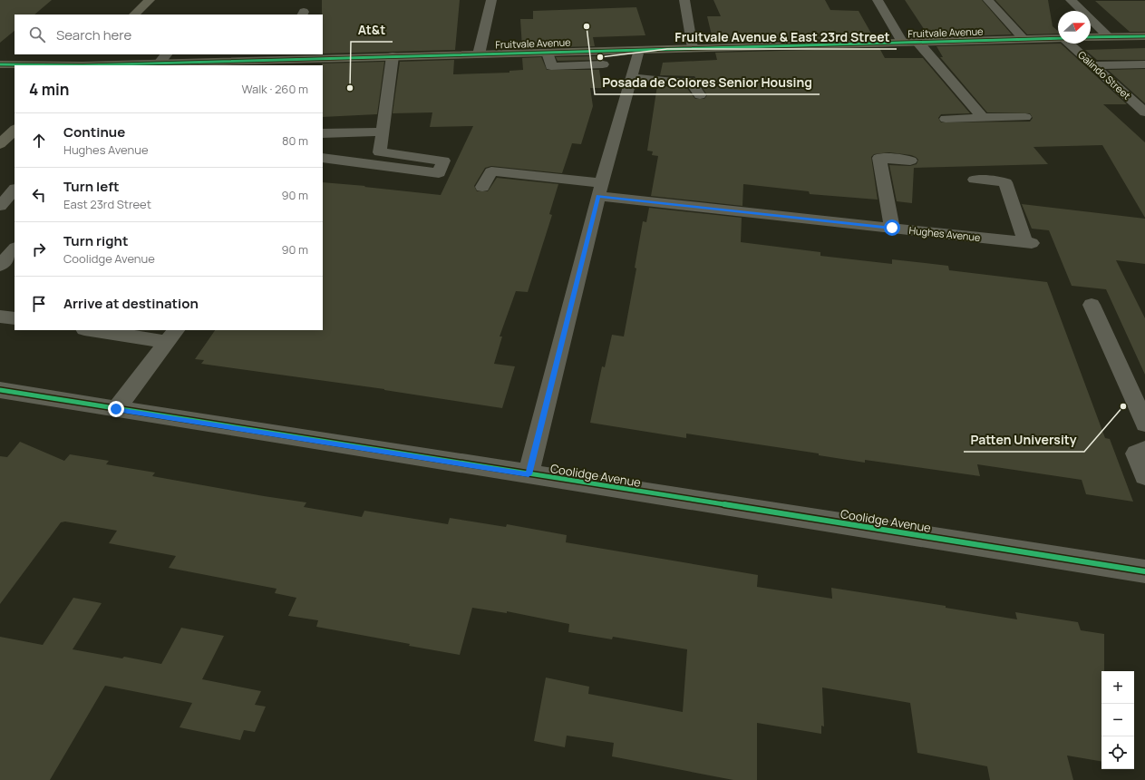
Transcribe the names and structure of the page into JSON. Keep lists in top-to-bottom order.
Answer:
{
  "streets": {
    "main road": ["Fruitvale Avenue"],
    "street": ["Galindo Street", "Hughes Avenue", "Coolidge Avenue"]
  },
  "places": [
    "Posada de Colores Senior Housing",
    "Fruitvale Avenue & East 23rd Street",
    "At&t",
    "Patten University"
  ],
  "north": "right",
  "page": {
    "search": "Search here",
    "heading": ["4 min", "Walk · 260 m"],
    "list": [
      ["Continue", "Hughes Avenue", "80 m"],
      ["Turn left", "East 23rd Street", "90 m"],
      ["Turn right", "Coolidge Avenue", "90 m"],
      "Arrive at destination"
    ],
    "map_buttons": ["+", "−"]
  }
}
